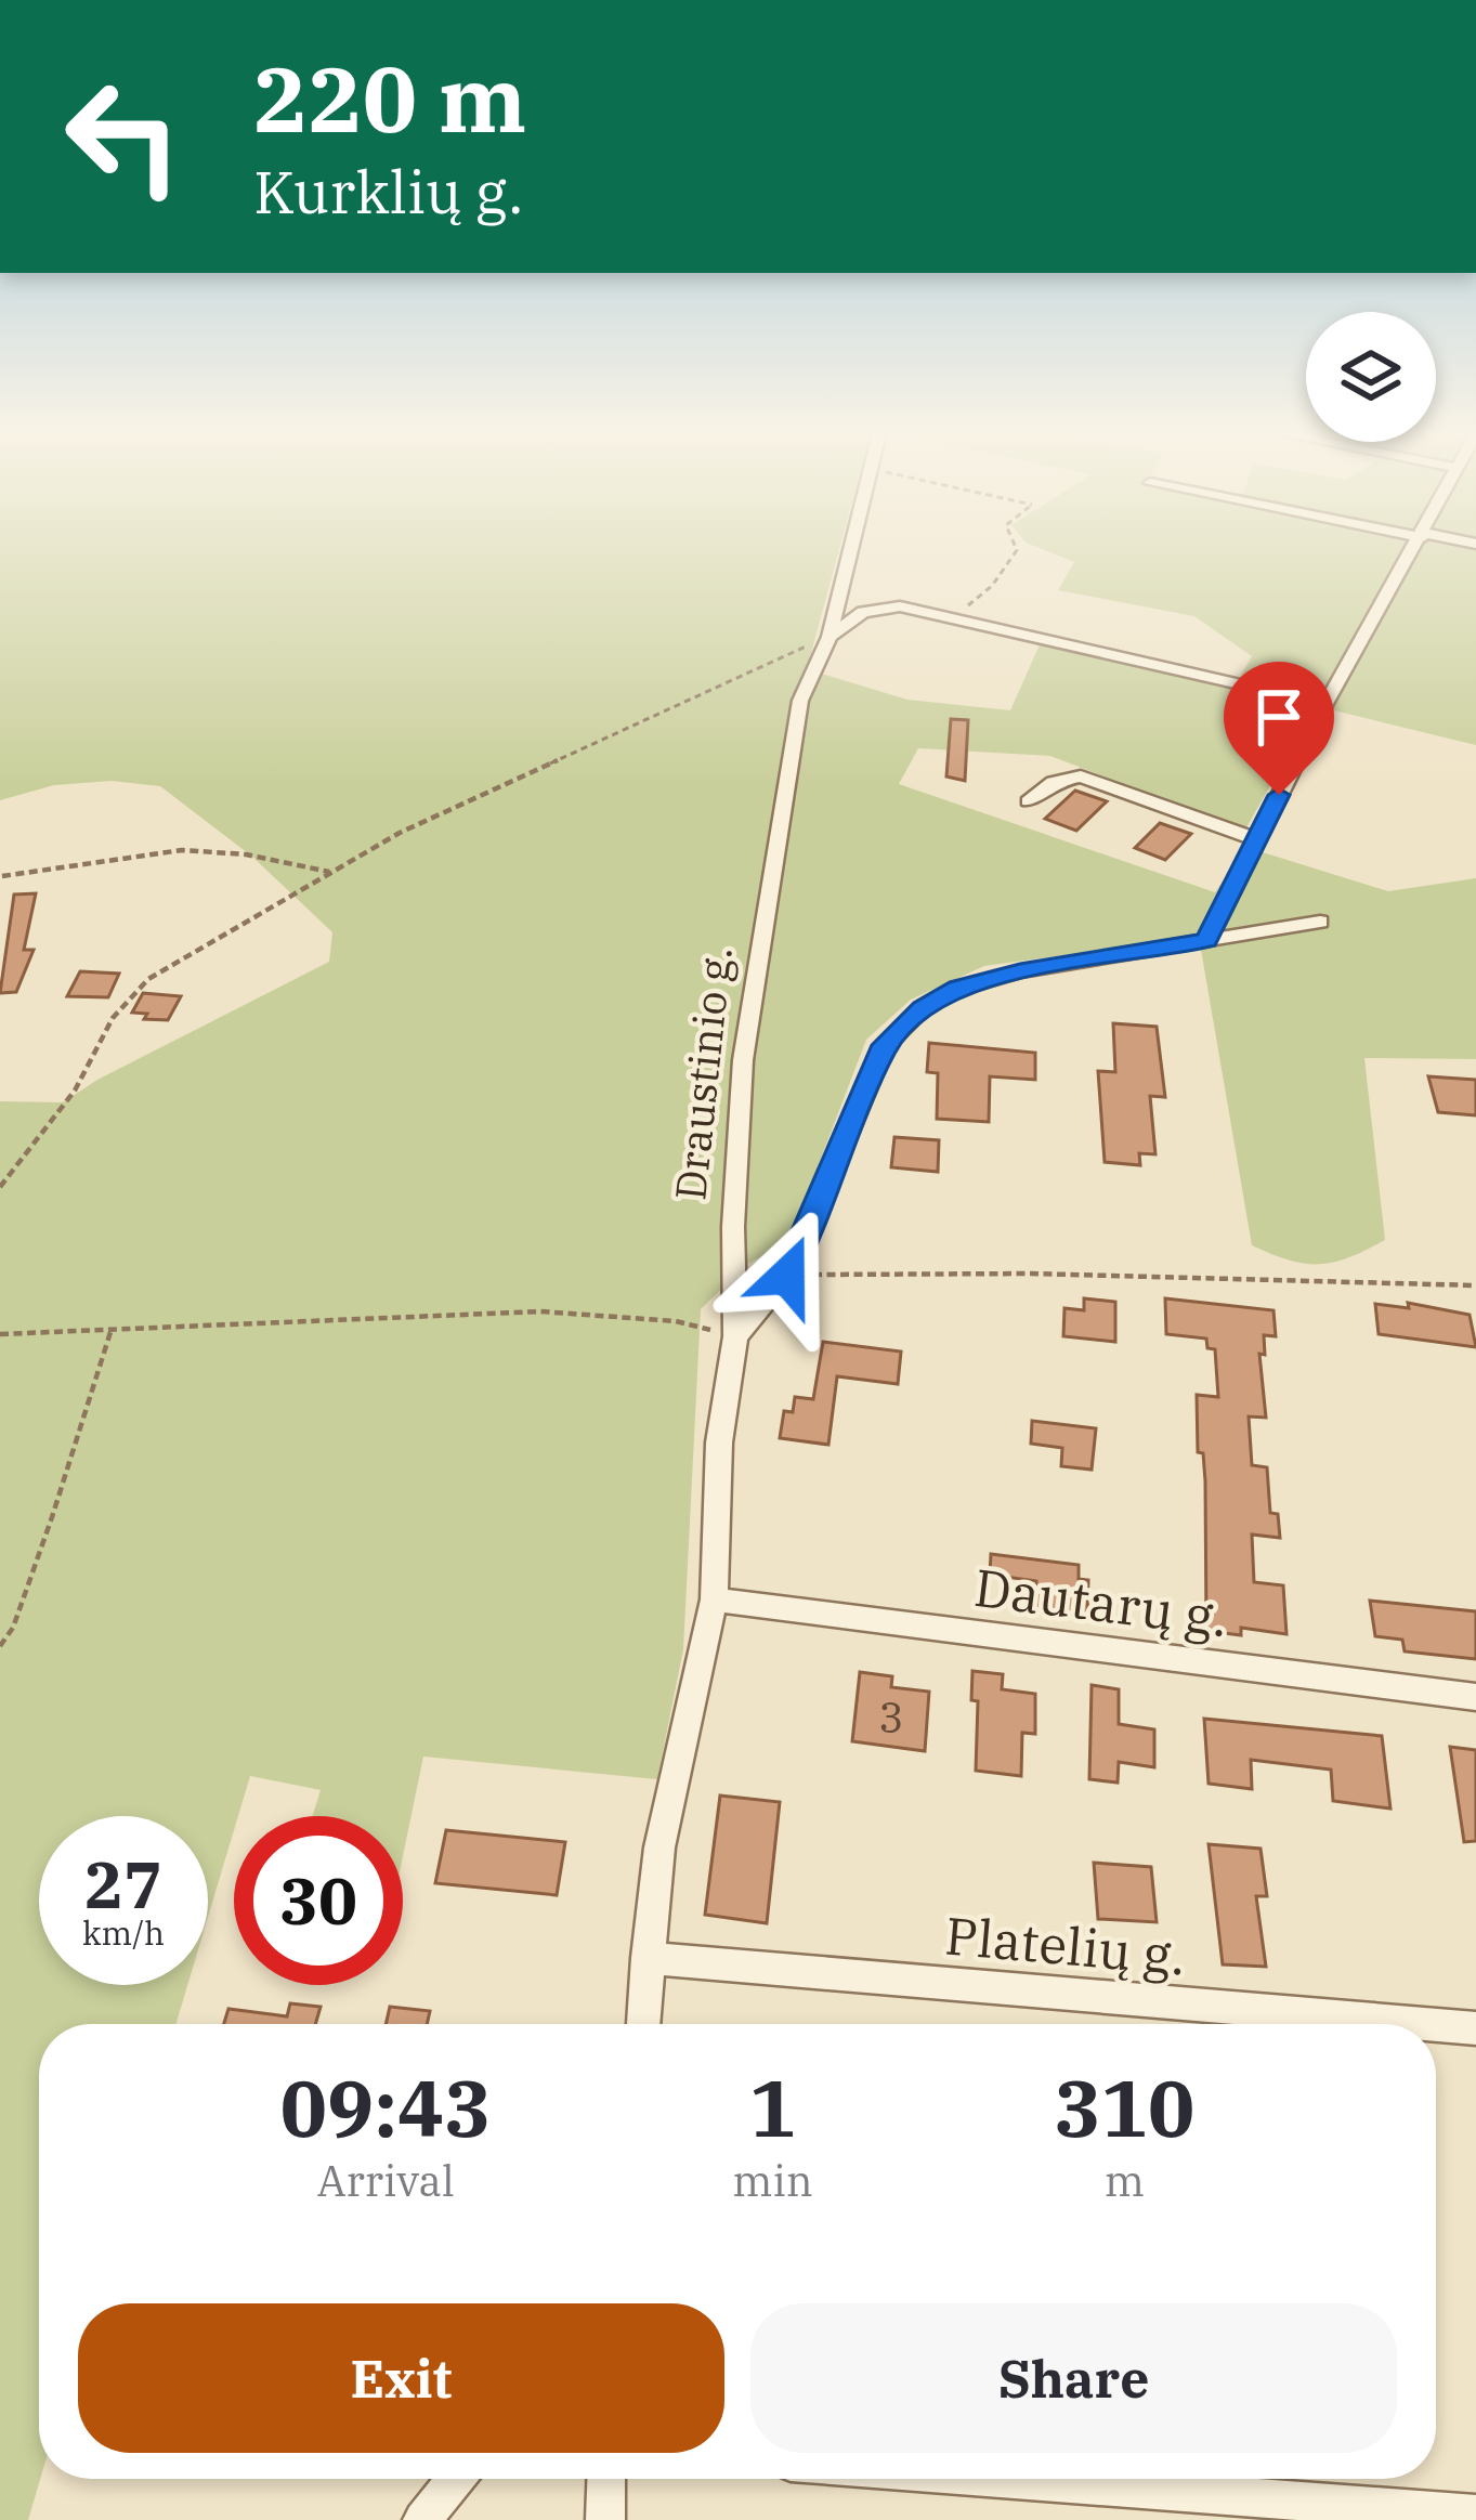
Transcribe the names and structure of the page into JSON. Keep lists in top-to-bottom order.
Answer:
{
  "streets": {
    "street": ["Draustinio g.", "Dautarų g.", "Platelių g."]
  },
  "crossings": [
    ["Draustinio g.", "Dautarų g."],
    ["Draustinio g.", "Platelių g."]
  ],
  "house_numbers": ["3"],
  "page": {
    "turn": ["220 m", "Kurklių g."],
    "speed": "27 km/h",
    "limit": "30",
    "eta": [
      "09:43",
      "Arrival",
      "1",
      "min",
      "310",
      "m"
    ],
    "buttons": ["Exit", "Share"]
  }
}
